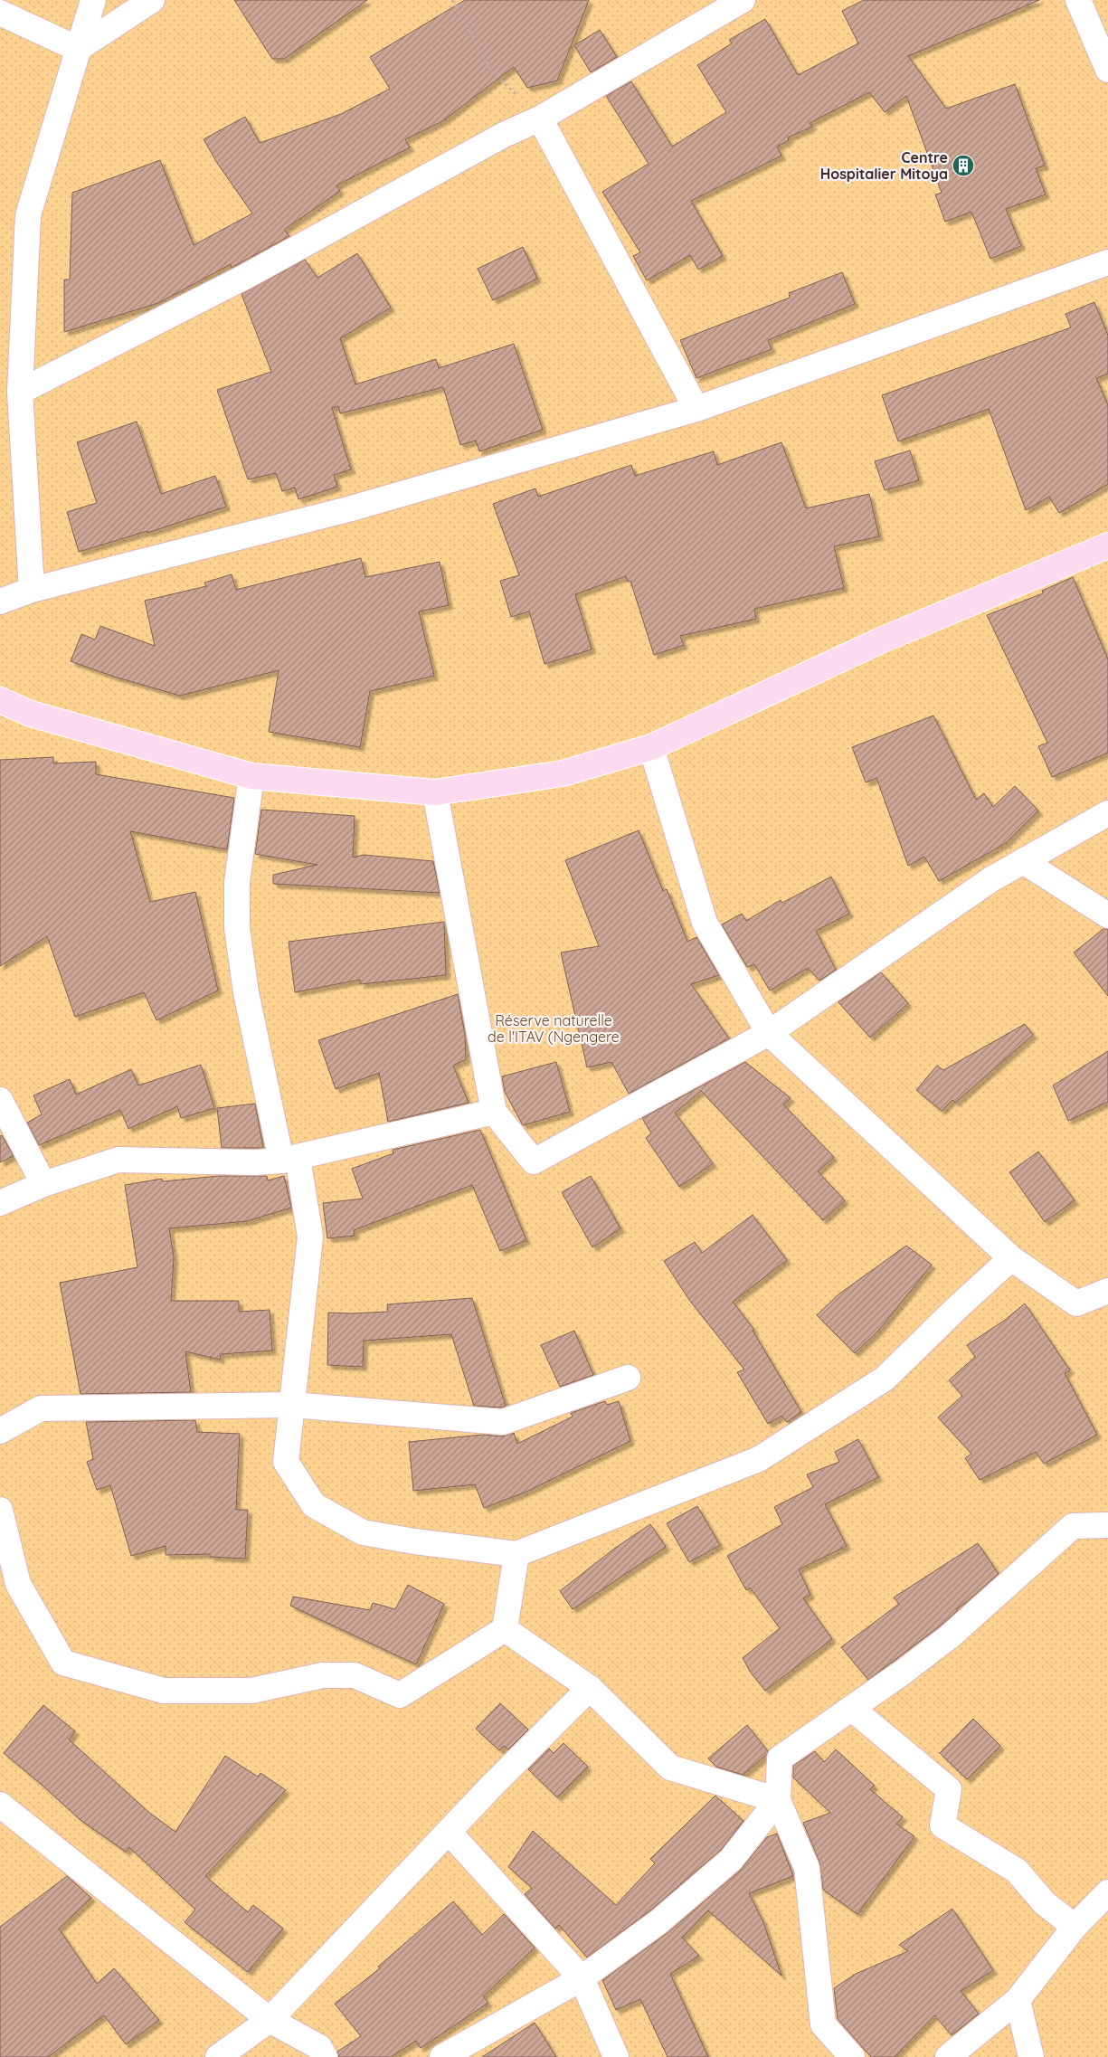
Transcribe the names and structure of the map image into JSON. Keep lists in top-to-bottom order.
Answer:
{
  "parks": ["Réserve naturelle de l'ITAV (Ngengere"],
  "places": {
    "building": ["Centre Hospitalier Mitoya"]
  }
}
